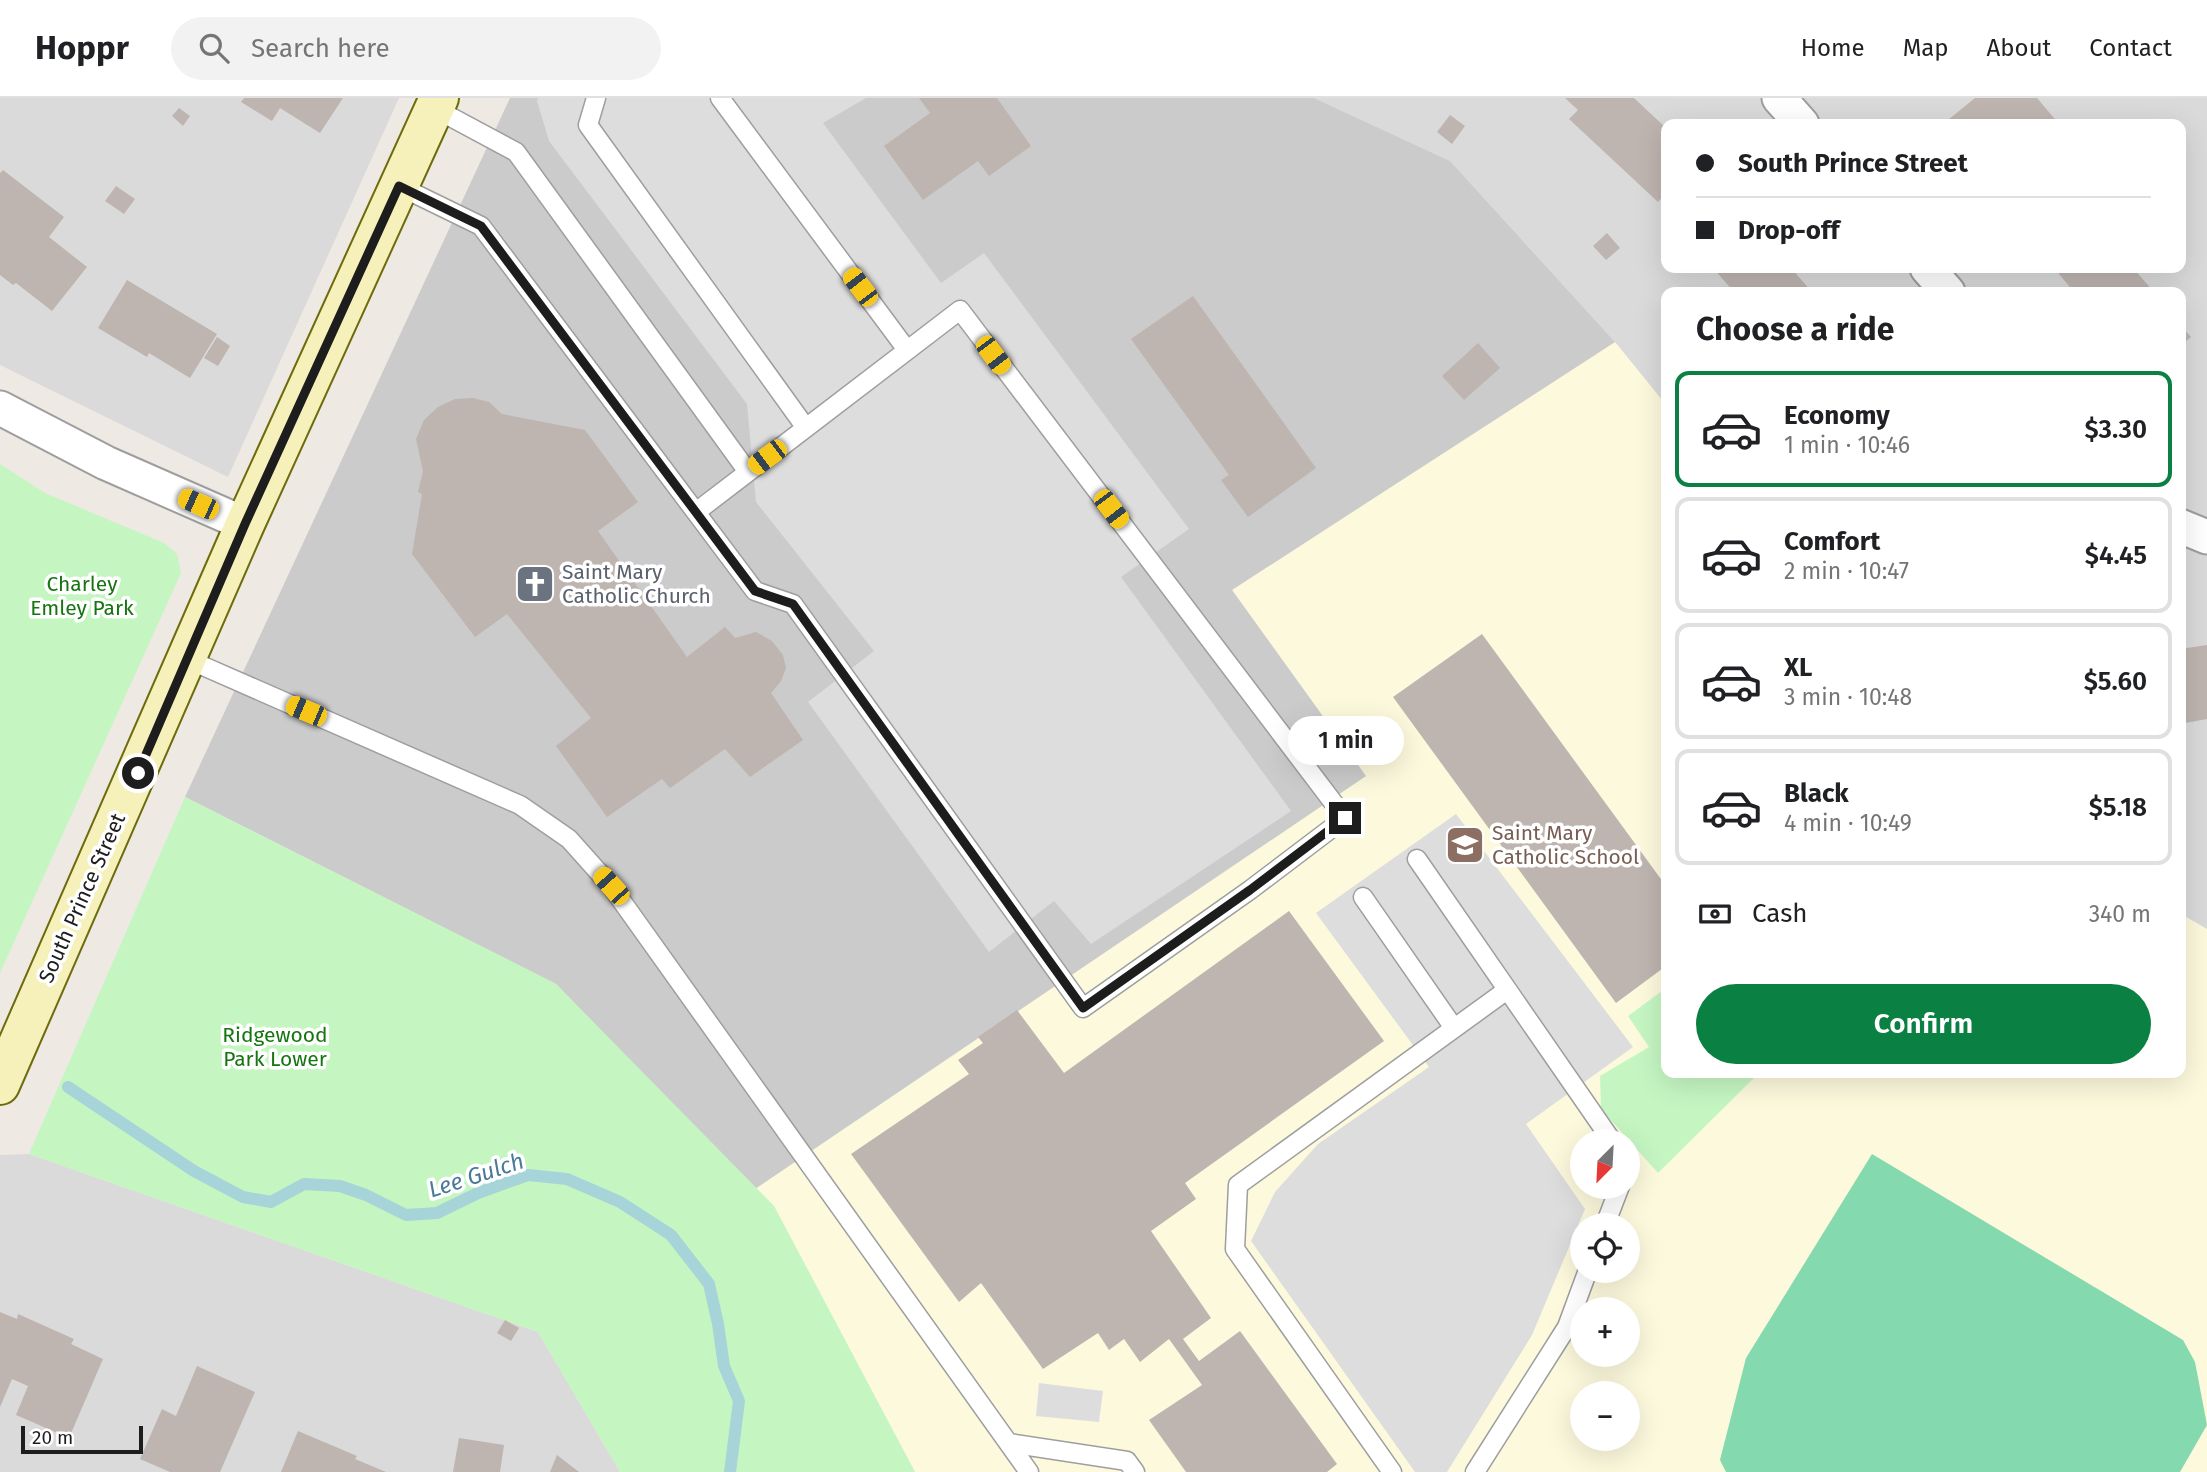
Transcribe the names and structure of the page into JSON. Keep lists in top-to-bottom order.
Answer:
{
  "streets": {
    "street": ["South Prince Street"]
  },
  "water": ["Lee Gulch"],
  "parks": ["Charley Emley Park", "Ridgewood Park Lower"],
  "places": {
    "church": ["Saint Mary Catholic Church"],
    "school or university": ["Saint Mary Catholic School"]
  },
  "scale_bar": "20 m",
  "north": "bottom left",
  "page": {
    "header": "Hoppr",
    "search": "Search here",
    "nav": [
      "Home",
      "Map",
      "About",
      "Contact"
    ],
    "banner": ["South Prince Street", "Drop-off"],
    "heading": "Choose a ride",
    "list": [
      {
        "name": "Economy",
        "note": "1 min · 10:46",
        "value": "$3.30"
      },
      {
        "name": "Comfort",
        "note": "2 min · 10:47",
        "value": "$4.45"
      },
      {
        "name": "XL",
        "note": "3 min · 10:48",
        "value": "$5.60"
      },
      {
        "name": "Black",
        "note": "4 min · 10:49",
        "value": "$5.18"
      }
    ],
    "bubble": "1 min",
    "pay": ["Cash", "340 m"],
    "buttons": "Confirm",
    "map_buttons": ["+", "−"],
    "scale": "20 m"
  }
}
